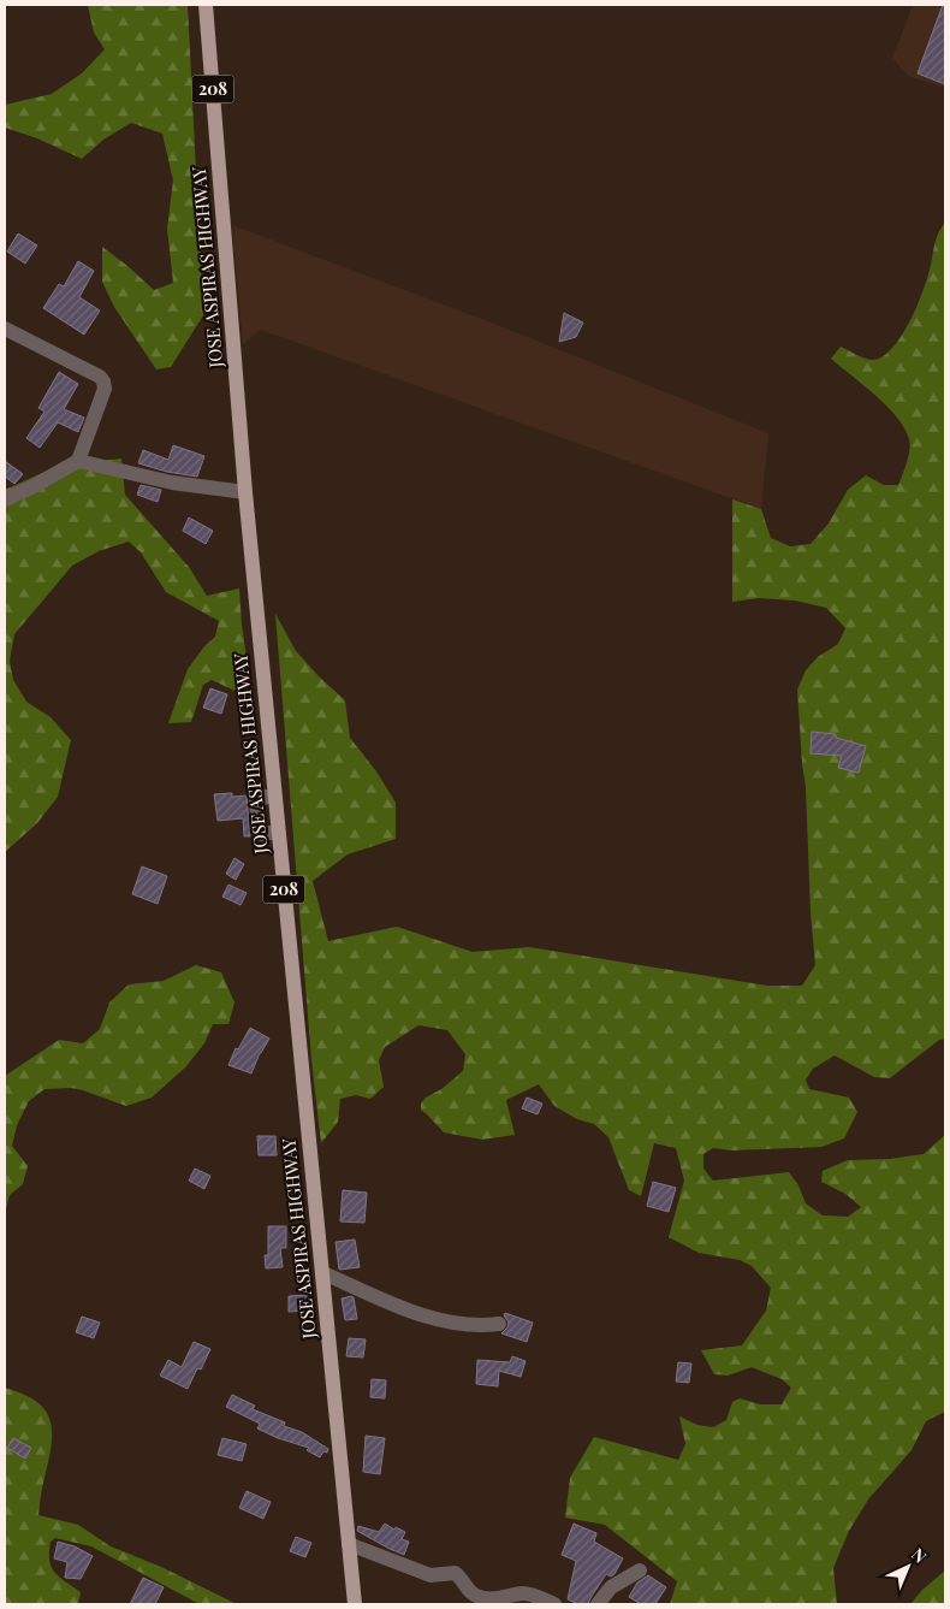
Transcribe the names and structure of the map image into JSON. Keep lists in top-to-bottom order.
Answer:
{
  "streets": {
    "main road": ["208", "JOSE ASPIRAS HIGHWAY"]
  },
  "north": "top right"
}
